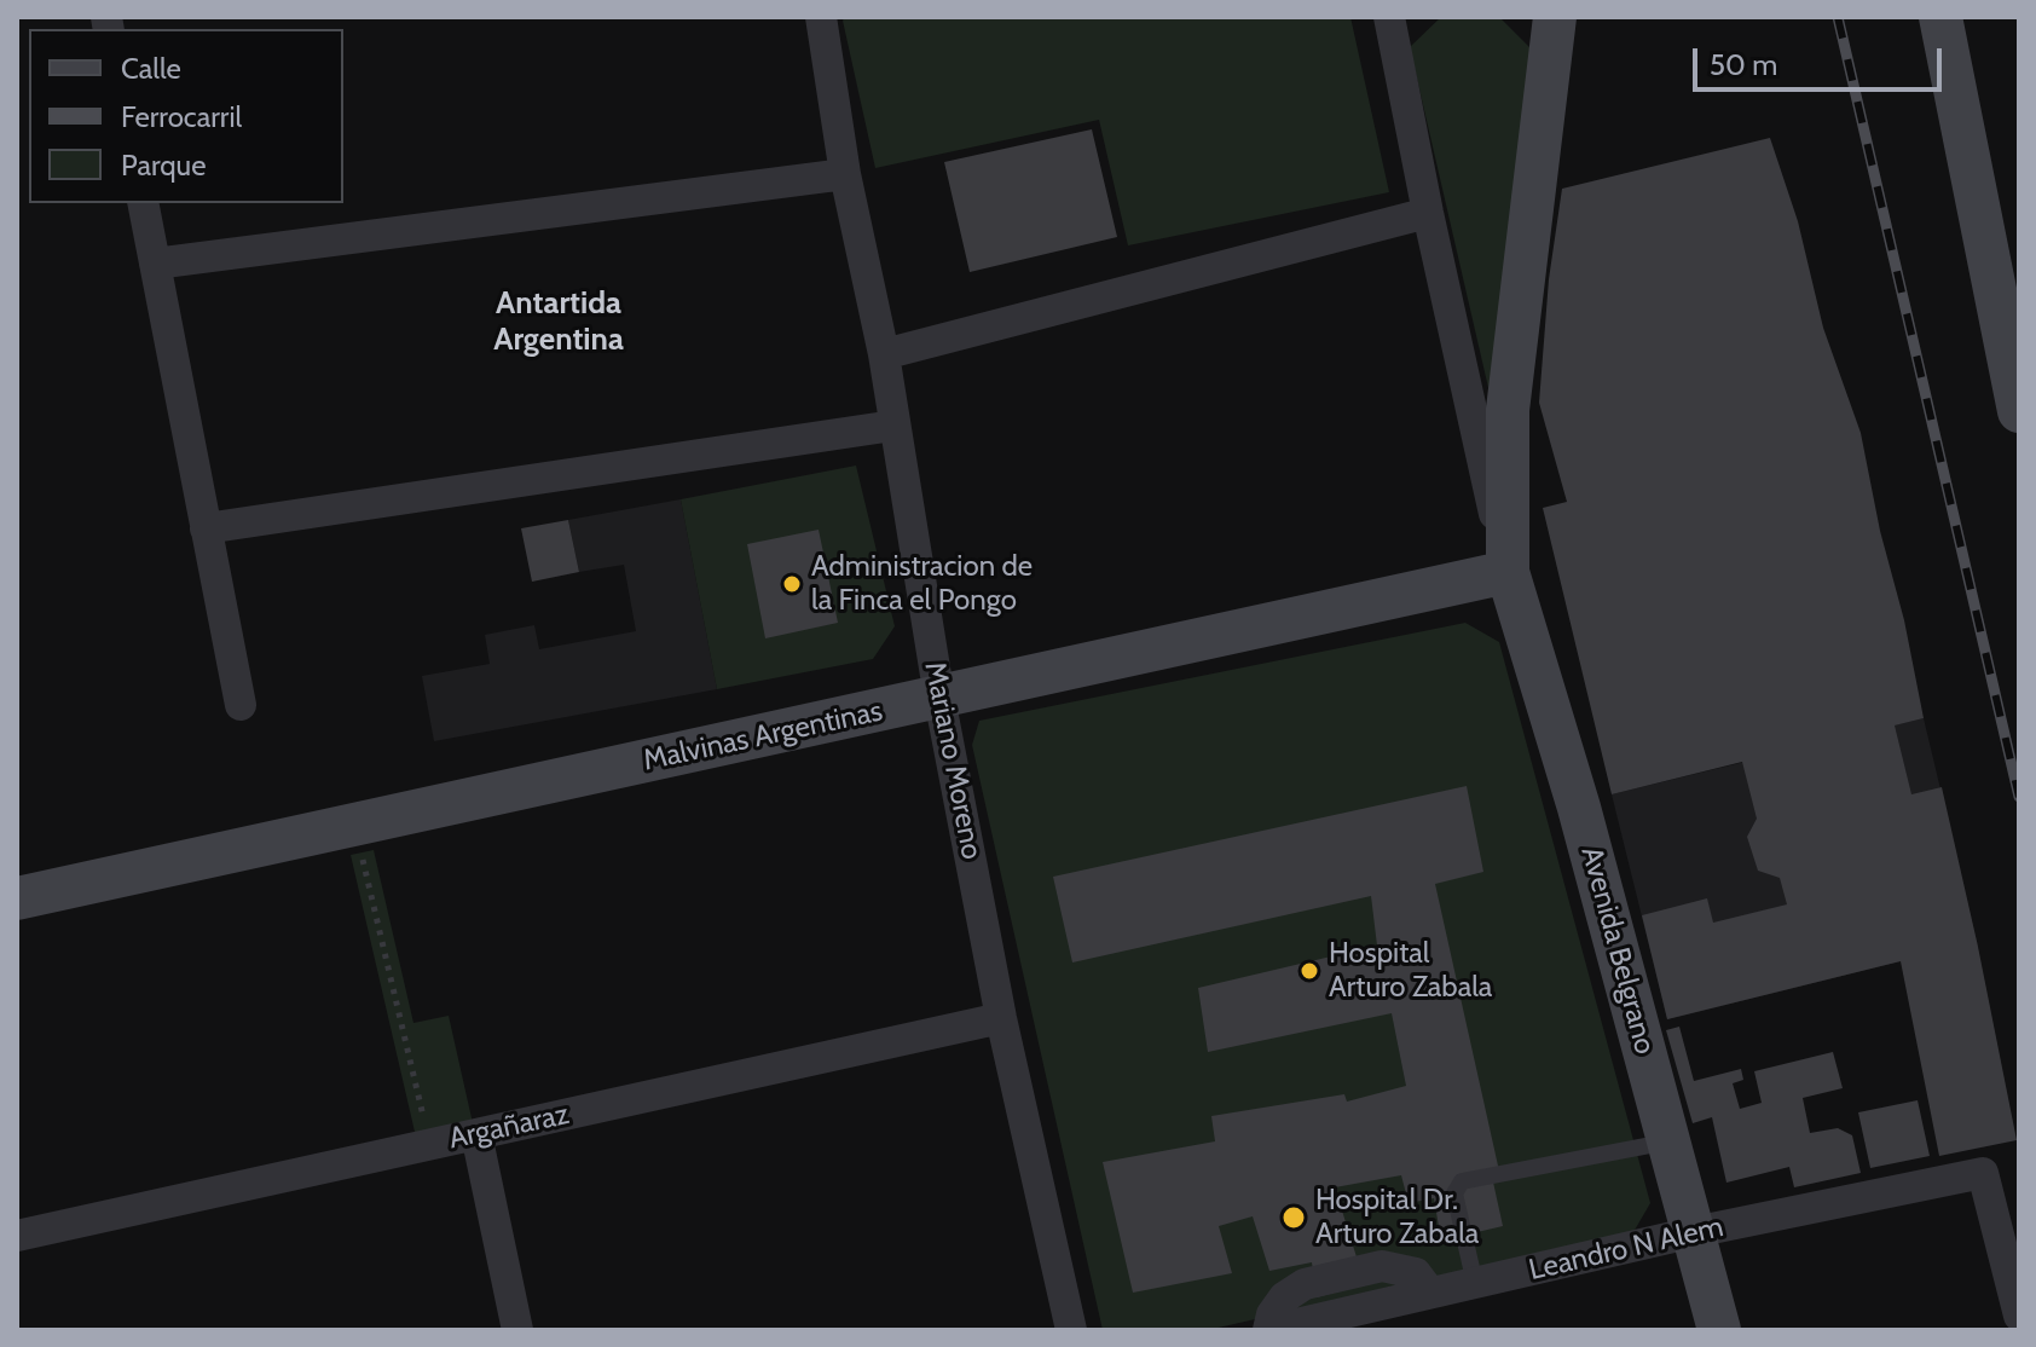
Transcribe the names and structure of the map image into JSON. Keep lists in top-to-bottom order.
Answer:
{
  "streets": {
    "street": [
      "Malvinas Argentinas",
      "Mariano Moreno",
      "Avenida Belgrano",
      "Argañaraz",
      "Leandro N Alem"
    ]
  },
  "crossings": [
    ["Malvinas Argentinas", "Mariano Moreno"],
    ["Malvinas Argentinas", "Avenida Belgrano"],
    ["Mariano Moreno", "Argañaraz"],
    ["Avenida Belgrano", "Leandro N Alem"]
  ],
  "districts": ["Antartida Argentina"],
  "places": ["Administracion de la Finca el Pongo", "Hospital Arturo Zabala", "Hospital Dr. Arturo Zabala"],
  "legend": ["Calle", "Ferrocarril", "Parque"],
  "scale_bar": "50 m"
}
